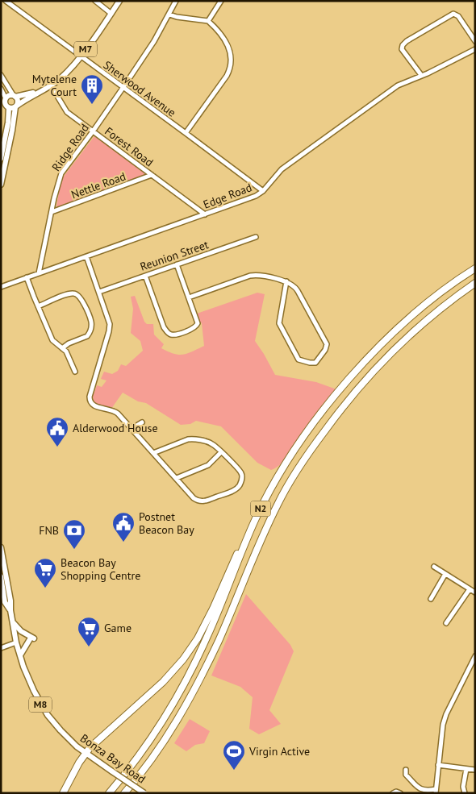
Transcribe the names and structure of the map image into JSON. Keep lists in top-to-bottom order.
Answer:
{
  "streets": {
    "highway": ["N2"],
    "main road": ["M7", "M8", "Bonza Bay Road"],
    "street": [
      "Sherwood Avenue",
      "Forest Road",
      "Ridge Road",
      "Nettle Road",
      "Edge Road",
      "Reunion Street"
    ]
  },
  "crossings": [
    ["M7", "Sherwood Avenue"],
    ["M7", "Forest Road"],
    ["Sherwood Avenue", "Ridge Road"],
    ["Sherwood Avenue", "Edge Road"],
    ["Forest Road", "Ridge Road"],
    ["Forest Road", "Nettle Road"],
    ["Forest Road", "Edge Road"],
    ["Ridge Road", "Nettle Road"],
    ["Ridge Road", "Edge Road"]
  ],
  "places": {
    "building": ["Mytelene Court"],
    "public building": ["Alderwood House", "Postnet Beacon Bay"],
    "bank": ["FNB"],
    "supermarket": ["Beacon Bay Shopping Centre", "Game"],
    "sports": ["Virgin Active"]
  }
}
